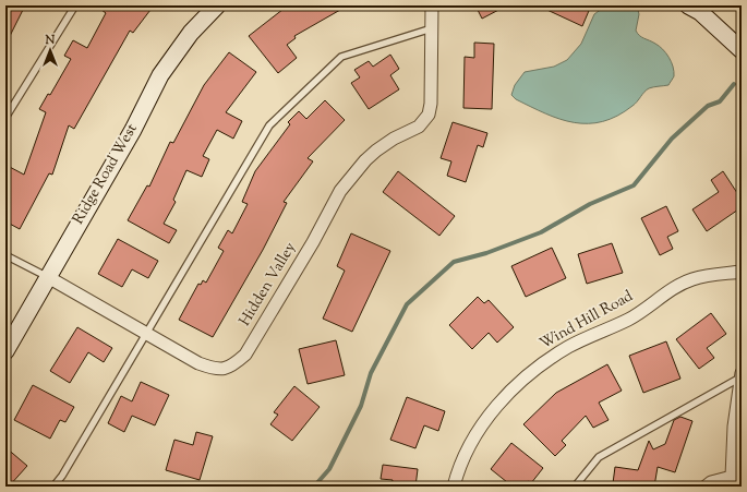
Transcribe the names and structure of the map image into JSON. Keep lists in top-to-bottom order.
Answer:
{
  "streets": {
    "street": ["Ridge Road West", "Hidden Valley", "Wind Hill Road"]
  },
  "crossings": [
    ["Ridge Road West", "Hidden Valley"]
  ],
  "north": "top"
}
